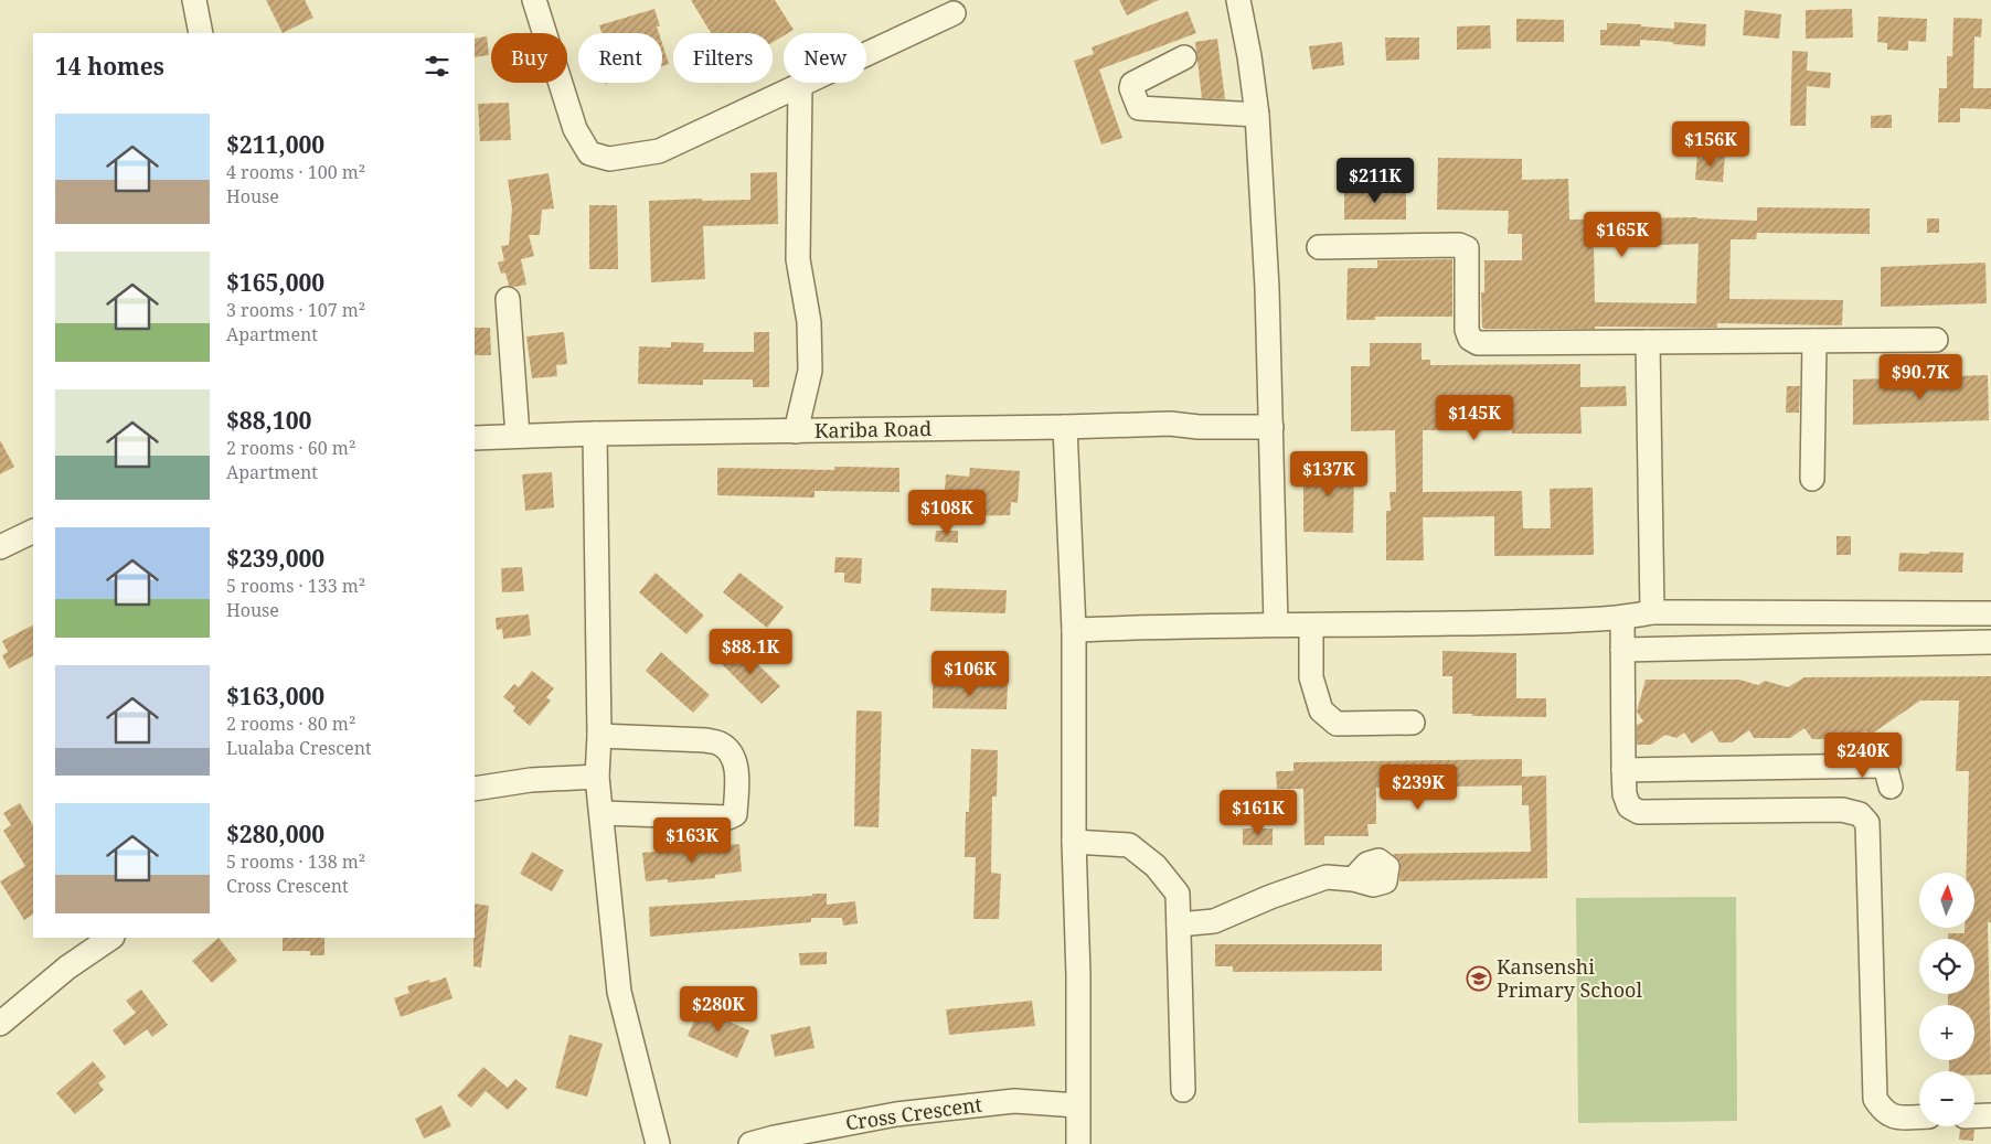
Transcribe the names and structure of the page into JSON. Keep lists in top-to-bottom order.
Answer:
{
  "streets": {
    "street": ["Kariba Road", "Cross Crescent"]
  },
  "places": {
    "school or university": ["Kansenshi Primary School"]
  },
  "north": "top",
  "page": {
    "chip": [
      "Buy",
      "Rent",
      "Filters",
      "New"
    ],
    "heading": "14 homes",
    "list": [
      {
        "name": "$211,000",
        "note": "4 rooms · 100 m² · House"
      },
      {
        "name": "$165,000",
        "note": "3 rooms · 107 m² · Apartment"
      },
      {
        "name": "$88,100",
        "note": "2 rooms · 60 m² · Apartment"
      },
      {
        "name": "$239,000",
        "note": "5 rooms · 133 m² · House"
      },
      {
        "name": "$163,000",
        "note": "2 rooms · 80 m² · Lualaba Crescent"
      },
      {
        "name": "$280,000",
        "note": "5 rooms · 138 m² · Cross Crescent"
      }
    ],
    "price": [
      "$156K",
      "$211K",
      "$165K",
      "$90.7K",
      "$145K",
      "$137K",
      "$108K",
      "$88.1K",
      "$106K",
      "$240K",
      "$239K",
      "$161K",
      "$163K",
      "$280K"
    ],
    "map_buttons": ["+", "−"]
  }
}
